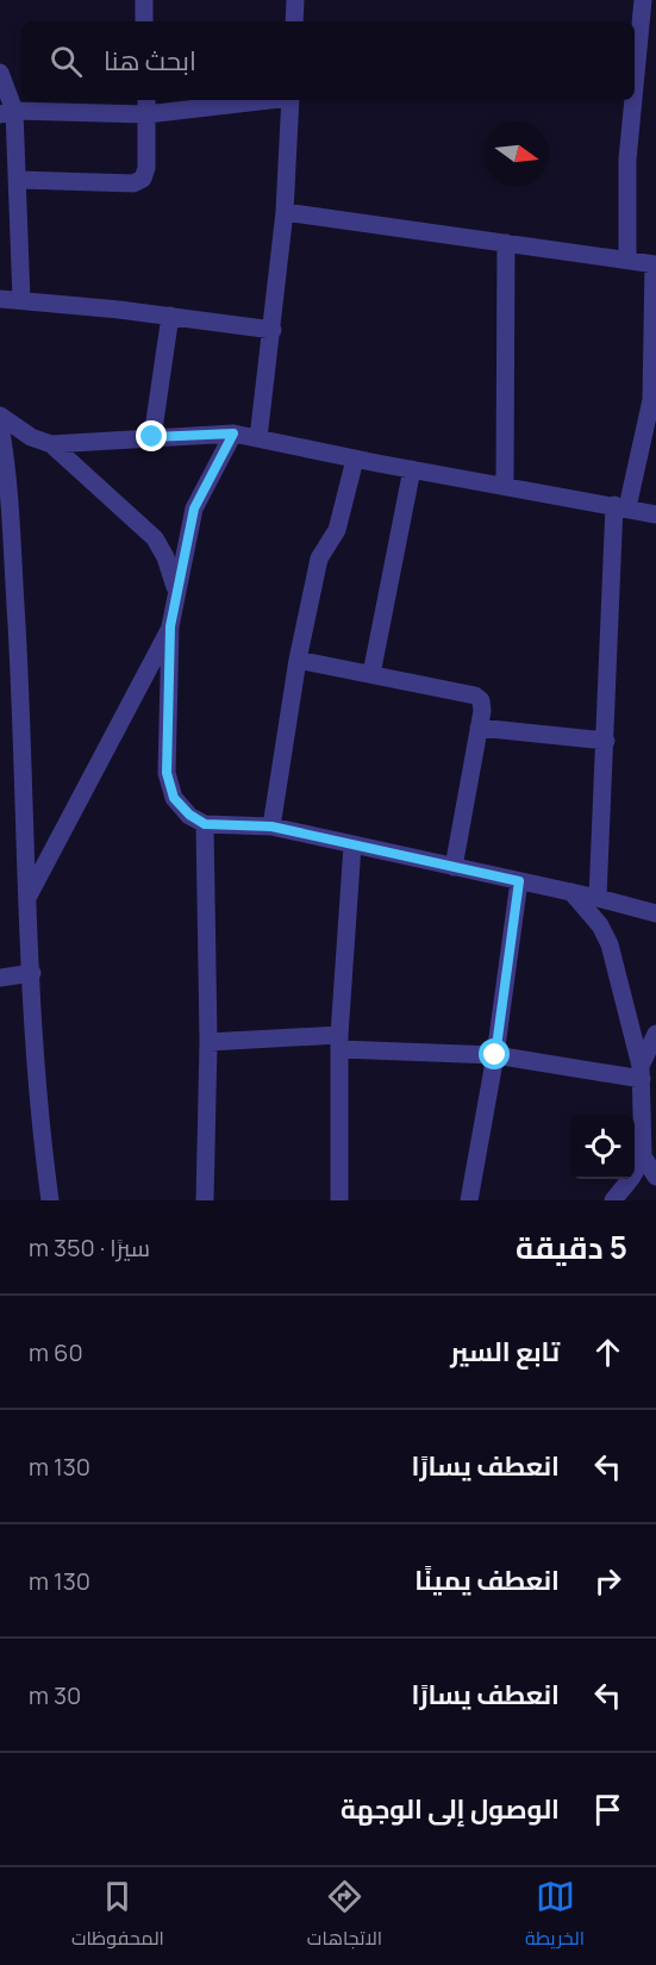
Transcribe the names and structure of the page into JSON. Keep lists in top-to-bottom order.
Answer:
{
  "north": "right",
  "page": {
    "search": "ابحث هنا",
    "heading": ["5 دقيقة", "سيرًا · 350 m"],
    "list": [
      ["تابع السير", "60 m"],
      ["انعطف يسارًا", "130 m"],
      ["انعطف يمينًا", "130 m"],
      ["انعطف يسارًا", "30 m"],
      "الوصول إلى الوجهة"
    ],
    "nav": ["الخريطة", "الاتجاهات", "المحفوظات"]
  }
}
